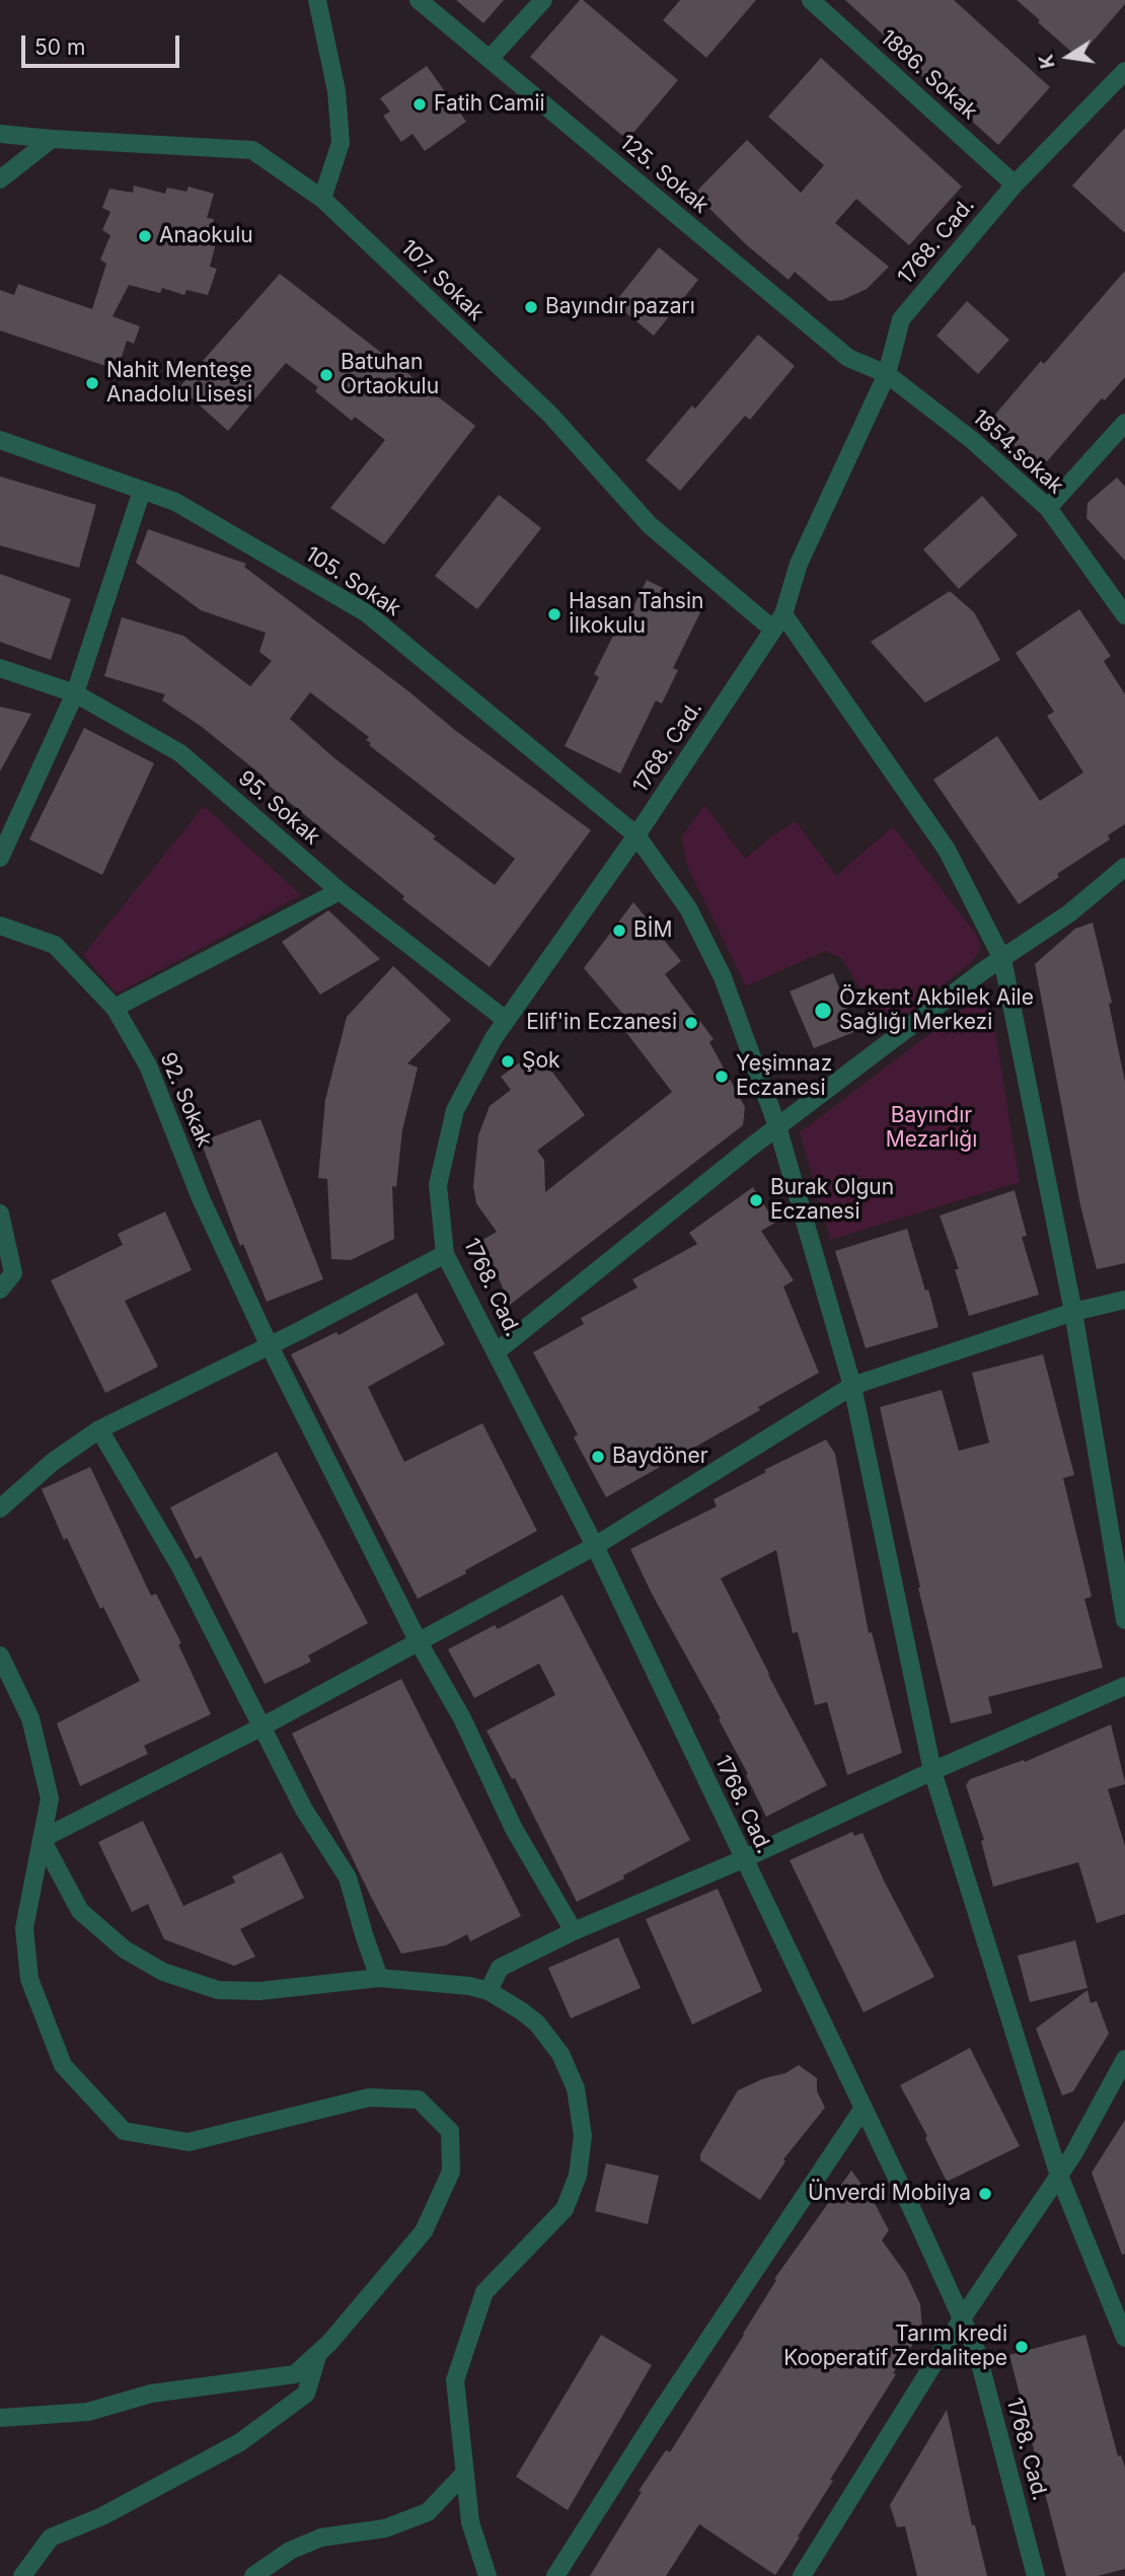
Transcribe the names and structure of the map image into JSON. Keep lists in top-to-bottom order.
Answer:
{
  "streets": {
    "street": [
      "1886. Sokak",
      "125. Sokak",
      "1768. Cad.",
      "107. Sokak",
      "1854.sokak",
      "105. Sokak",
      "95. Sokak",
      "92. Sokak"
    ]
  },
  "crossings": [
    ["1886. Sokak", "1768. Cad."],
    ["125. Sokak", "1768. Cad."],
    ["125. Sokak", "1854.sokak"],
    ["1768. Cad.", "107. Sokak"],
    ["1768. Cad.", "1854.sokak"],
    ["1768. Cad.", "105. Sokak"],
    ["1768. Cad.", "95. Sokak"]
  ],
  "parks": ["Bayındır Mezarlığı"],
  "places": [
    "Fatih Camii",
    "Anaokulu",
    "Bayındır pazarı",
    "Batuhan Ortaokulu",
    "Nahit Menteşe Anadolu Lisesi",
    "Hasan Tahsin İlkokulu",
    "BİM",
    "Özkent Akbilek Aile Sağlığı Merkezi",
    "Elif'in Eczanesi",
    "Şok",
    "Yeşimnaz Eczanesi",
    "Burak Olgun Eczanesi",
    "Baydöner",
    "Ünverdi Mobilya",
    "Tarım kredi Kooperatif Zerdalitepe"
  ],
  "scale_bar": "50 m",
  "north": "left"
}
